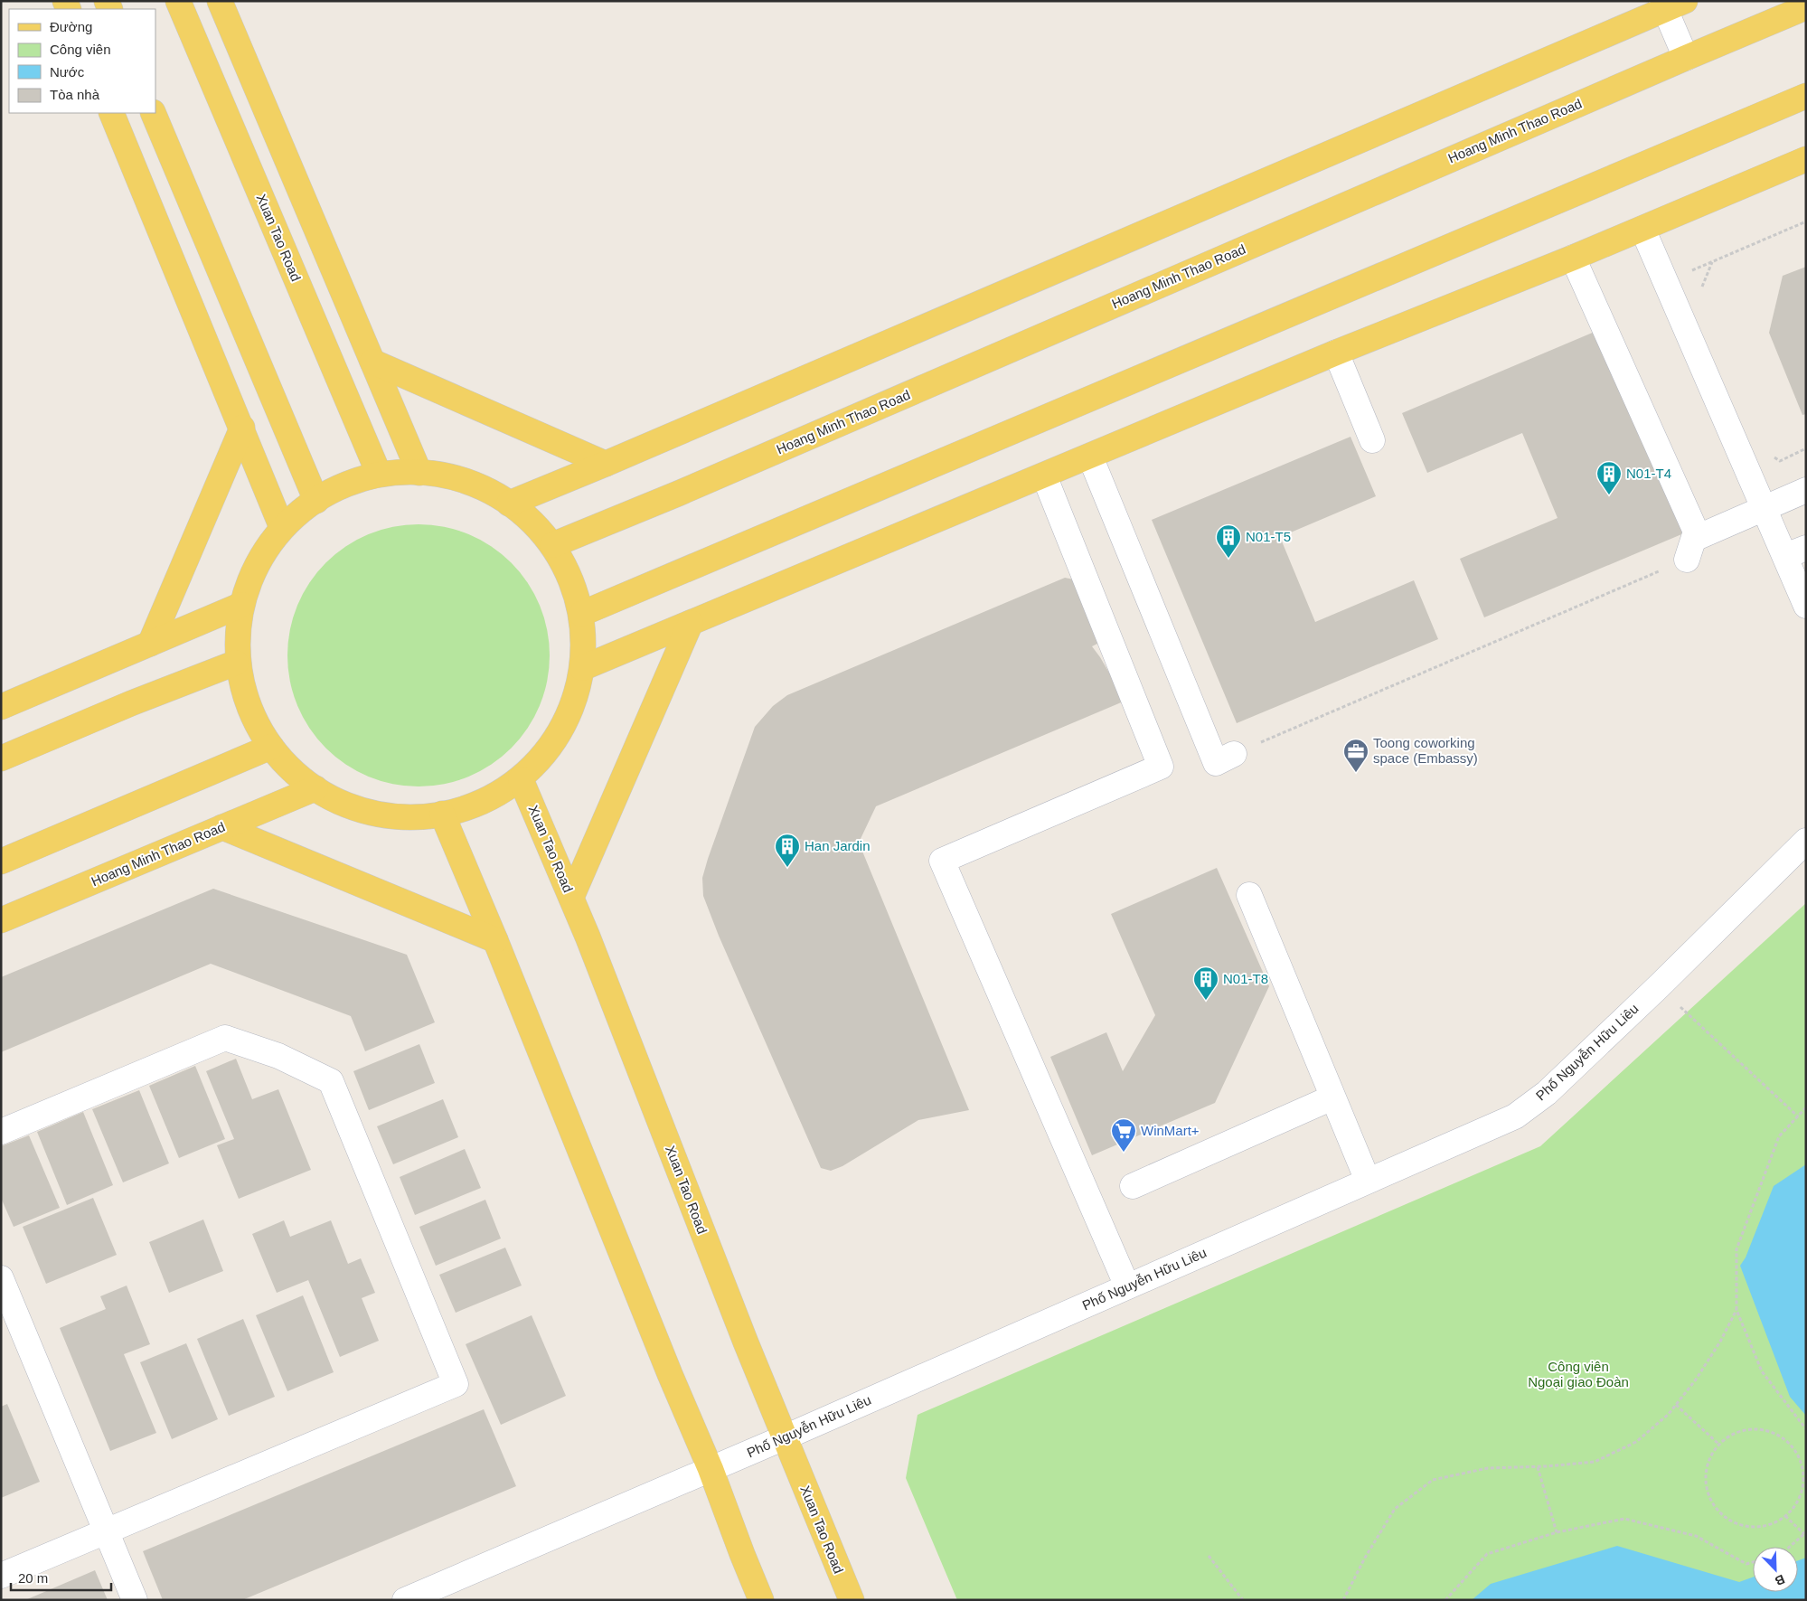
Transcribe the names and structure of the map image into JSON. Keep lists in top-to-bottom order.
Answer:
{
  "streets": {
    "main road": ["Hoang Minh Thao Road", "Xuan Tao Road"],
    "street": ["Phố Nguyễn Hữu Liêu"]
  },
  "crossings": [
    ["Xuan Tao Road", "Phố Nguyễn Hữu Liêu"]
  ],
  "parks": ["Công viên Ngoại giao Đoàn"],
  "places": {
    "building": [
      "N01-T4",
      "N01-T5",
      "Han Jardin",
      "N01-T8"
    ],
    "office": ["Toong coworking space (Embassy)"],
    "supermarket": ["WinMart+"]
  },
  "legend": [
    "Đường",
    "Công viên",
    "Nước",
    "Tòa nhà"
  ],
  "scale_bar": "20 m",
  "north": "bottom right"
}
